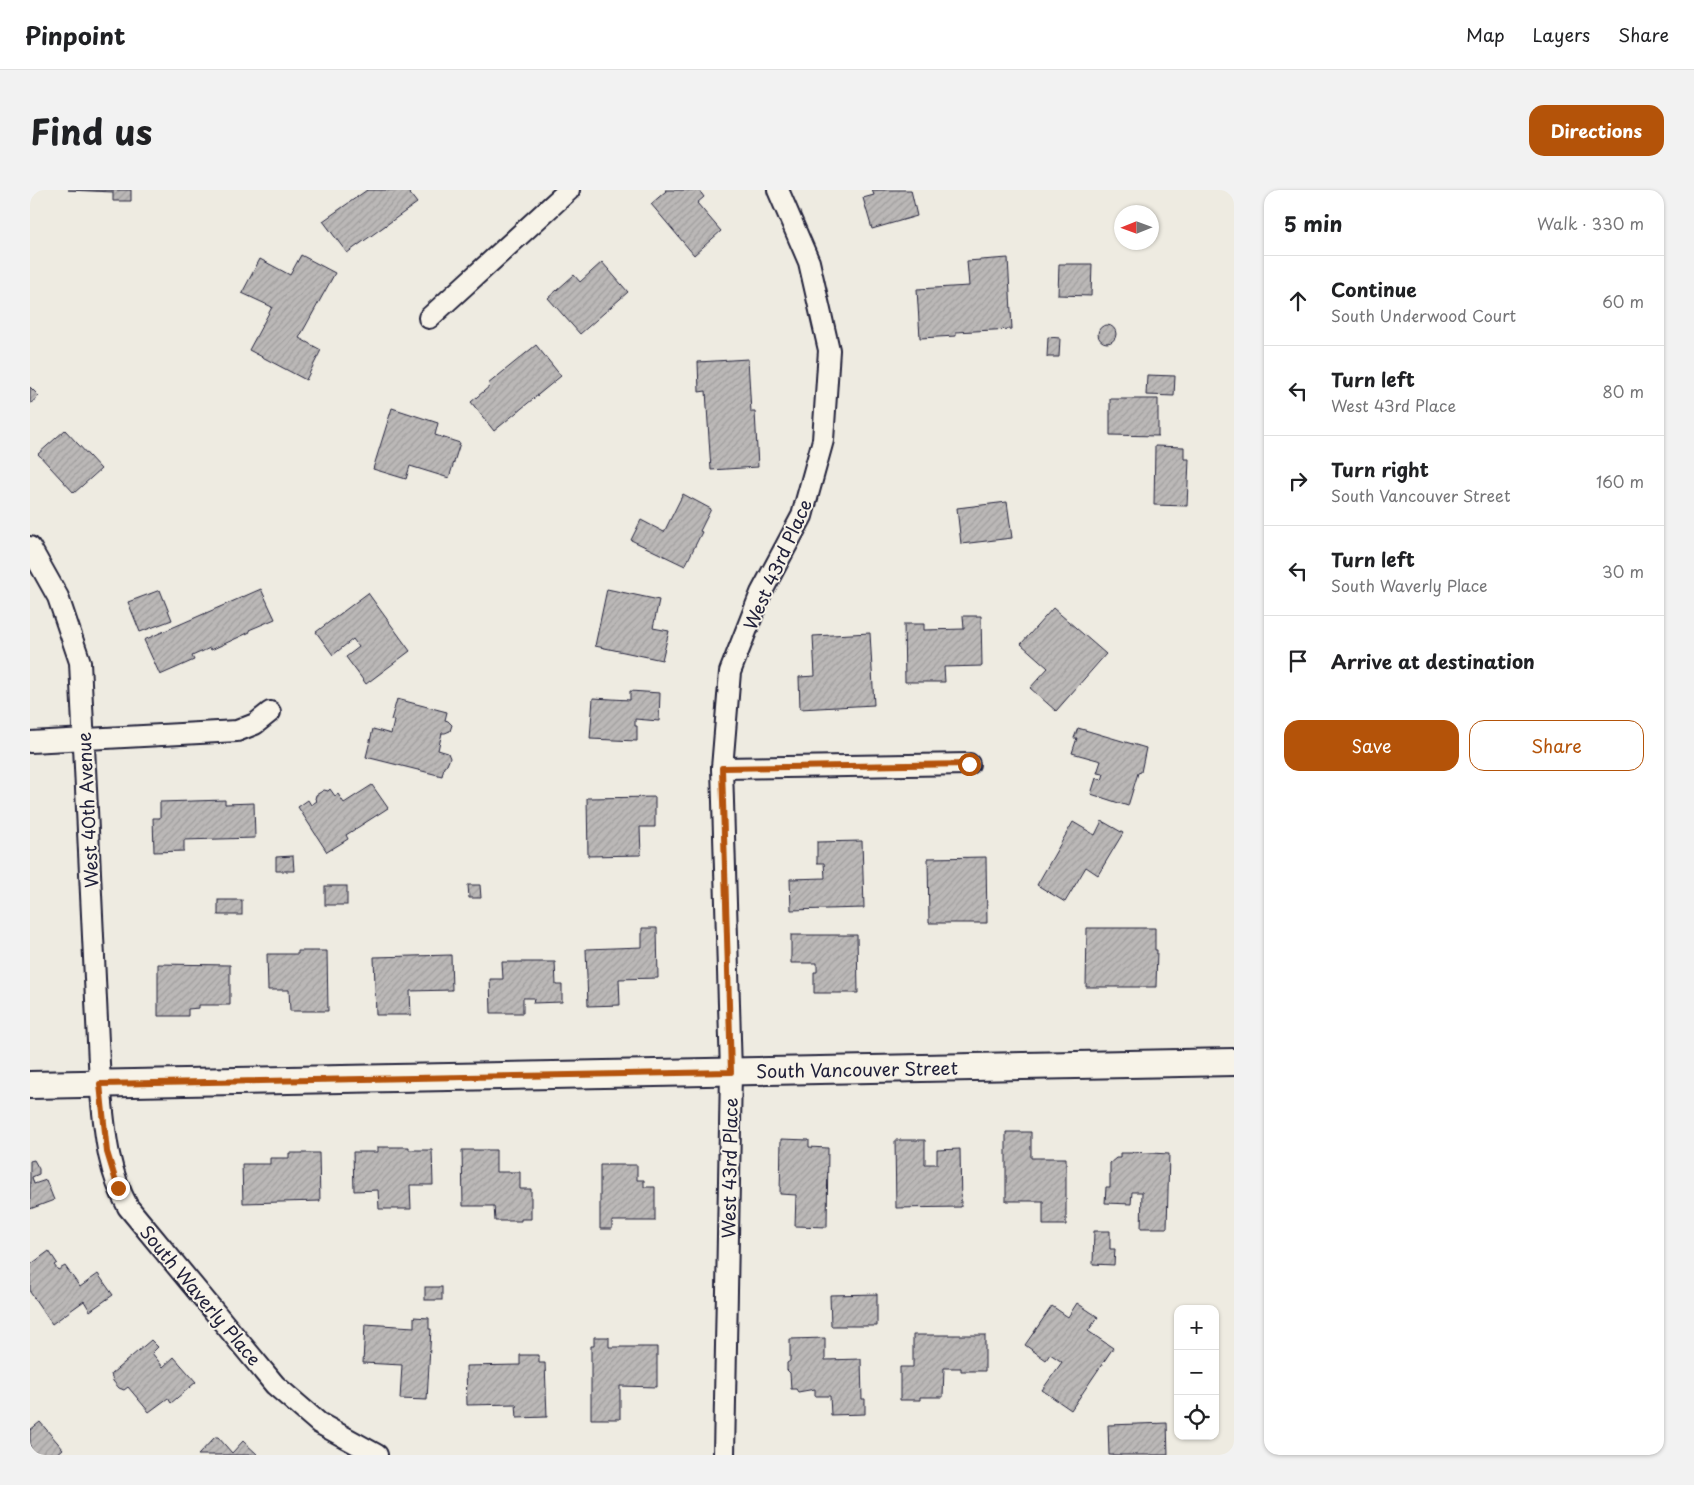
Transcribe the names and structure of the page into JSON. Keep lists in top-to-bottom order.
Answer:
{
  "streets": {
    "street": [
      "West 43rd Place",
      "West 40th Avenue",
      "South Vancouver Street",
      "South Waverly Place"
    ]
  },
  "crossings": [
    ["West 43rd Place", "South Vancouver Street"],
    ["West 40th Avenue", "South Vancouver Street"],
    ["West 40th Avenue", "South Waverly Place"],
    ["South Vancouver Street", "South Waverly Place"]
  ],
  "north": "left",
  "page": {
    "header": "Pinpoint",
    "nav": ["Map", "Layers", "Share"],
    "title": "Find us",
    "buttons": [
      "Directions",
      ["Save", "Share"]
    ],
    "heading": ["5 min", "Walk · 330 m"],
    "list": [
      ["Continue", "South Underwood Court", "60 m"],
      ["Turn left", "West 43rd Place", "80 m"],
      ["Turn right", "South Vancouver Street", "160 m"],
      ["Turn left", "South Waverly Place", "30 m"],
      "Arrive at destination"
    ],
    "map_buttons": ["+", "−"]
  }
}
